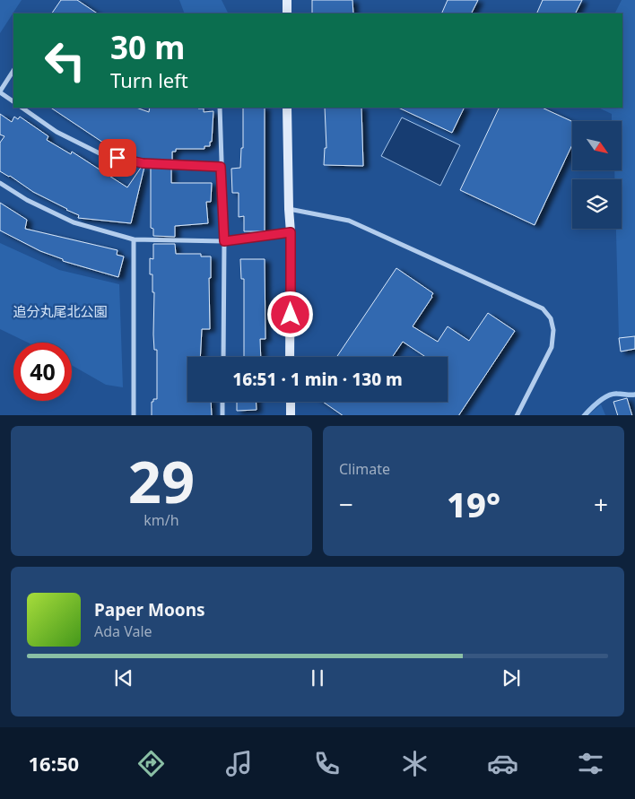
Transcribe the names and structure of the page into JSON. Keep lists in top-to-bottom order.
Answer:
{
  "parks": ["追分丸尾北公園"],
  "north": "bottom right",
  "page": {
    "turn": ["30 m", "Turn left"],
    "limit": "40",
    "trip": "16:51 · 1 min · 130 m",
    "tile": [
      ["29", "km/h"],
      "Climate"
    ],
    "heat": ["−", "19°", "+"],
    "song": ["Paper Moons", "Ada Vale"],
    "tabs": "16:50"
  }
}
